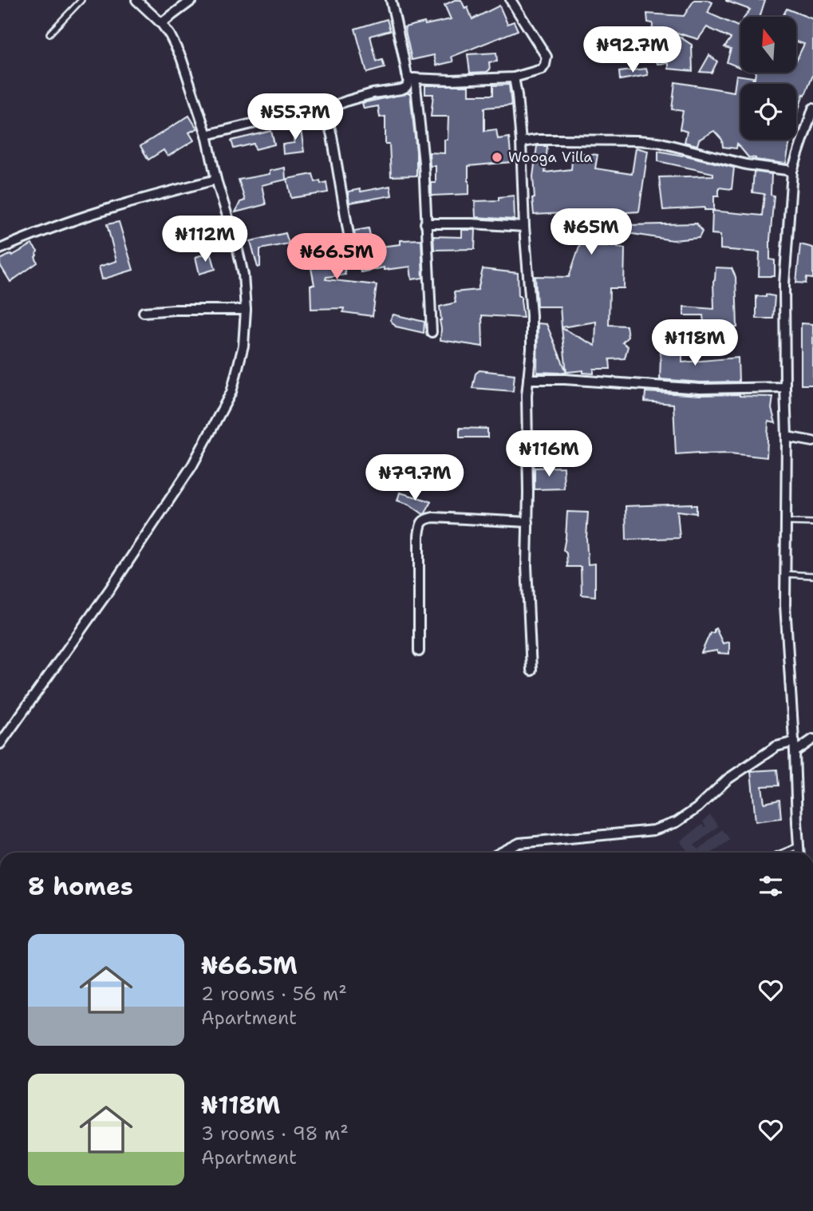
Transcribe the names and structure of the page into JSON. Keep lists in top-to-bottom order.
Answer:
{
  "places": ["Wooga Villa"],
  "north": "top",
  "page": {
    "price": [
      "₦92.7M",
      "₦55.7M",
      "₦65M",
      "₦112M",
      "₦66.5M",
      "₦118M",
      "₦116M",
      "₦79.7M"
    ],
    "heading": "8 homes",
    "list": [
      {
        "name": "₦66.5M",
        "note": "2 rooms · 56 m² · Apartment"
      },
      {
        "name": "₦118M",
        "note": "3 rooms · 98 m² · Apartment"
      }
    ]
  }
}
